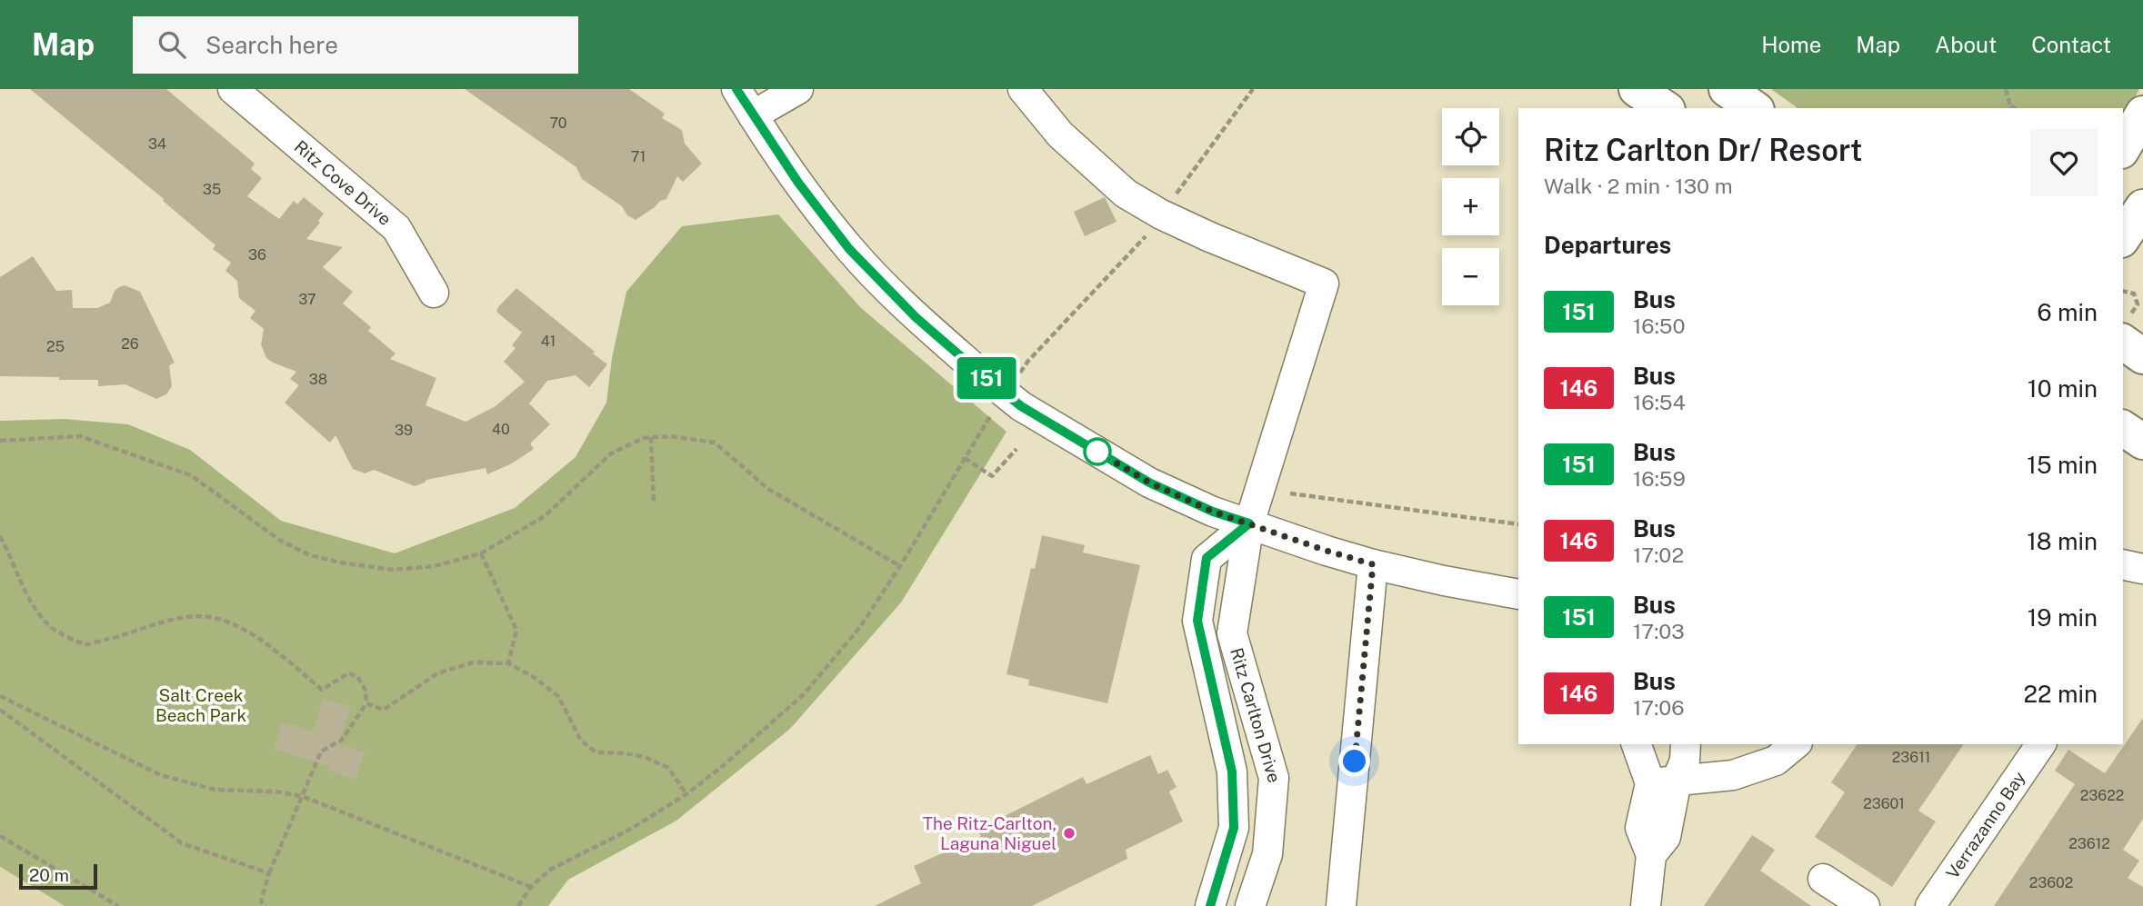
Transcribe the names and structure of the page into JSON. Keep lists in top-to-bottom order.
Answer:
{
  "streets": {
    "street": ["Ritz Cove Drive", "Ritz Carlton Drive", "Verrazanno Bay"]
  },
  "parks": ["Salt Creek Beach Park"],
  "places": ["The Ritz-Carlton, Laguna Niguel"],
  "lines": ["bus line 151"],
  "house_numbers": [
    "70",
    "34",
    "71",
    "35",
    "36",
    "37",
    "41",
    "26",
    "25",
    "38",
    "40",
    "39",
    "23611",
    "23622",
    "23601",
    "23612",
    "23602"
  ],
  "scale_bar": "20 m",
  "page": {
    "header": "Map",
    "search": "Search here",
    "nav": [
      "Home",
      "Map",
      "About",
      "Contact"
    ],
    "on_map": "151",
    "map_buttons": ["+", "−"],
    "heading": [
      ["Ritz Carlton Dr/ Resort", "Walk · 2 min · 130 m"],
      "Departures"
    ],
    "list": [
      {
        "mark": "151",
        "name": "Bus",
        "note": "16:50",
        "value": "6 min"
      },
      {
        "mark": "146",
        "name": "Bus",
        "note": "16:54",
        "value": "10 min"
      },
      {
        "mark": "151",
        "name": "Bus",
        "note": "16:59",
        "value": "15 min"
      },
      {
        "mark": "146",
        "name": "Bus",
        "note": "17:02",
        "value": "18 min"
      },
      {
        "mark": "151",
        "name": "Bus",
        "note": "17:03",
        "value": "19 min"
      },
      {
        "mark": "146",
        "name": "Bus",
        "note": "17:06",
        "value": "22 min"
      }
    ],
    "scale": "20 m"
  }
}
